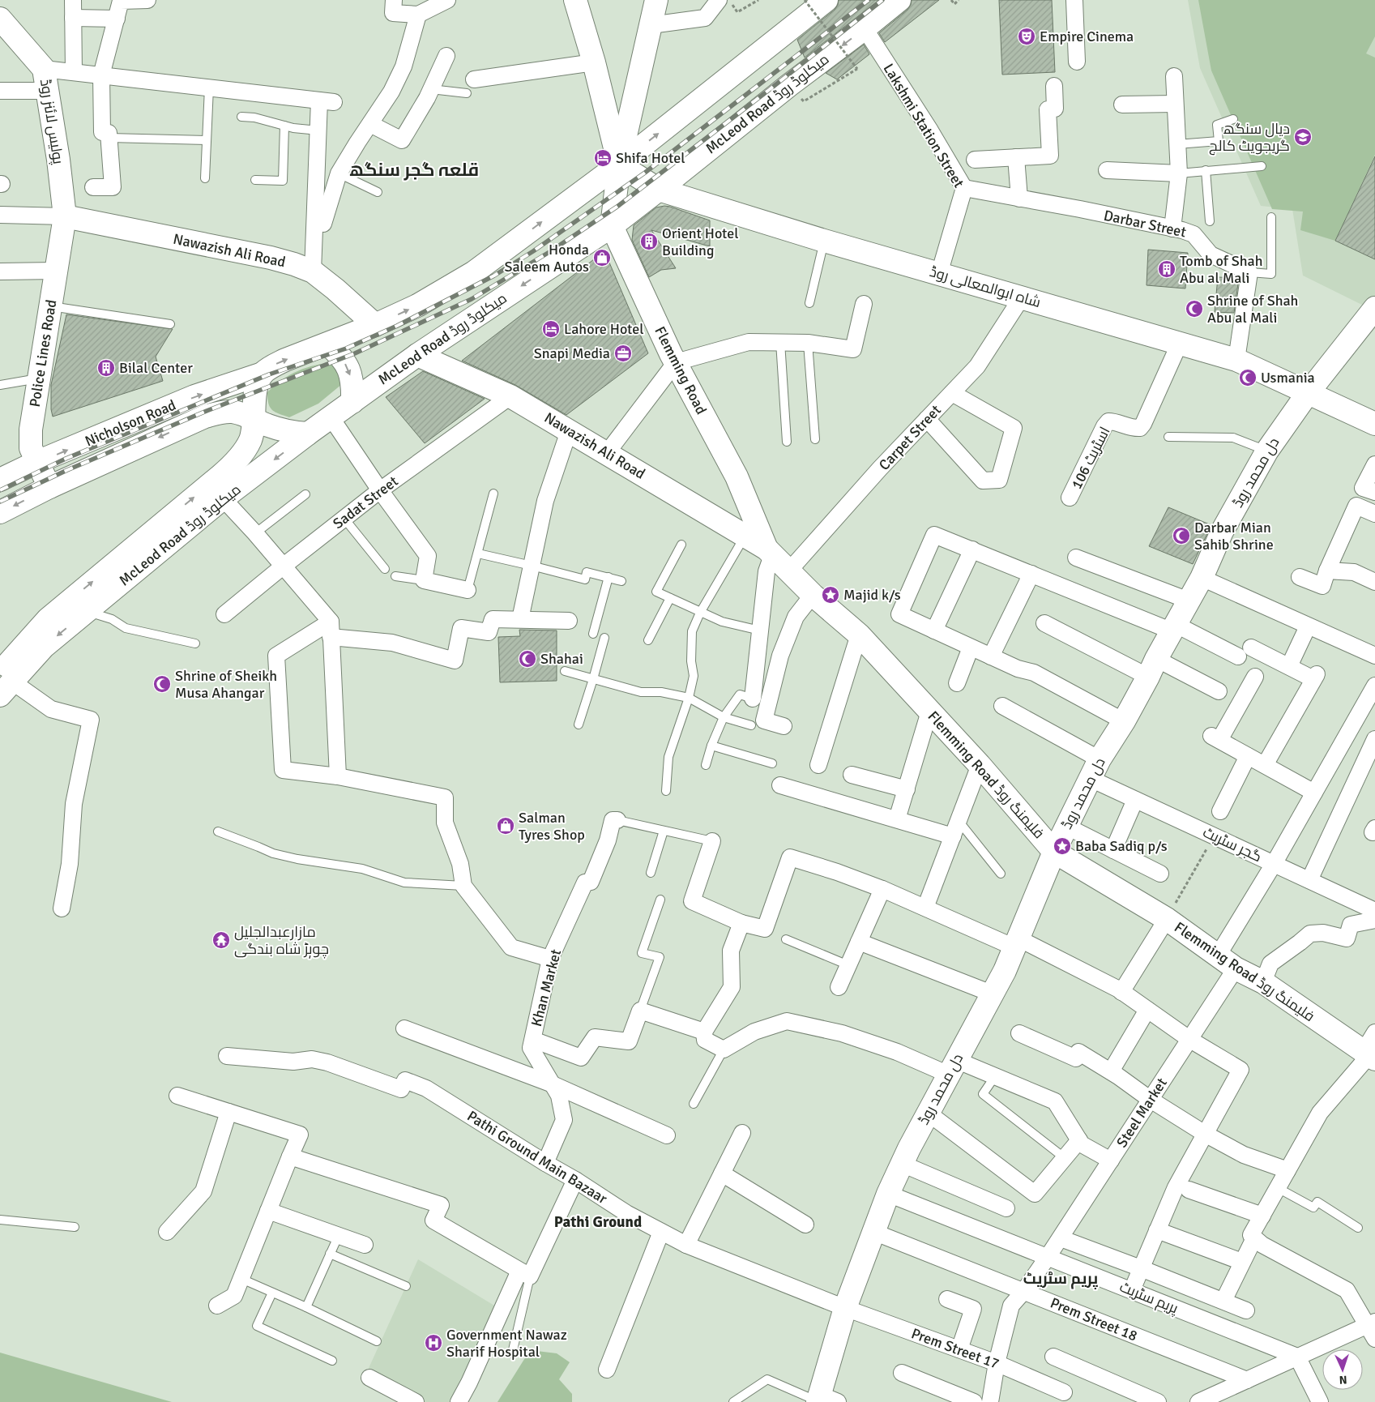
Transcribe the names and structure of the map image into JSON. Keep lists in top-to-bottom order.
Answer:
{
  "streets": {
    "street": [
      "McLeod Road میکلوڈ روڈ",
      "پولیس لائنز روڈ",
      "Lakshmi Station Street",
      "Darbar Street",
      "Nawazish Ali Road",
      "شاہ ابوالمعالی روڈ",
      "Police Lines Road",
      "Flemming Road",
      "Nicholson Road",
      "Carpet Street",
      "اسٹریٹ 106",
      "دل محمد روڈ",
      "Sadat Street",
      "Flemming Road فلیمنگ روڈ",
      "گجر سٹریٹ",
      "Khan Market",
      "Steel Market",
      "Pathi Ground Main Bazaar",
      "پریم سٹریٹ",
      "Prem Street 18",
      "Prem Street 17"
    ]
  },
  "crossings": [
    ["McLeod Road میکلوڈ روڈ", "Lakshmi Station Street"],
    ["McLeod Road میکلوڈ روڈ", "Nawazish Ali Road"],
    ["McLeod Road میکلوڈ روڈ", "شاہ ابوالمعالی روڈ"],
    ["McLeod Road میکلوڈ روڈ", "Flemming Road"],
    ["McLeod Road میکلوڈ روڈ", "Nicholson Road"],
    ["پولیس لائنز روڈ", "Nawazish Ali Road"],
    ["پولیس لائنز روڈ", "Police Lines Road"],
    ["Lakshmi Station Street", "Darbar Street"],
    ["Lakshmi Station Street", "شاہ ابوالمعالی روڈ"],
    ["Nawazish Ali Road", "Police Lines Road"],
    ["Nawazish Ali Road", "Flemming Road"],
    ["Nawazish Ali Road", "Carpet Street"],
    ["Nawazish Ali Road", "Sadat Street"],
    ["Nawazish Ali Road", "Flemming Road فلیمنگ روڈ"],
    ["شاہ ابوالمعالی روڈ", "Carpet Street"],
    ["شاہ ابوالمعالی روڈ", "اسٹریٹ 106"],
    ["شاہ ابوالمعالی روڈ", "دل محمد روڈ"],
    ["Police Lines Road", "Nicholson Road"],
    ["Flemming Road", "Carpet Street"],
    ["Flemming Road", "Flemming Road فلیمنگ روڈ"],
    ["Carpet Street", "Flemming Road فلیمنگ روڈ"],
    ["دل محمد روڈ", "Flemming Road فلیمنگ روڈ"],
    ["دل محمد روڈ", "گجر سٹریٹ"],
    ["دل محمد روڈ", "Pathi Ground Main Bazaar"],
    ["دل محمد روڈ", "پریم سٹریٹ"],
    ["دل محمد روڈ", "Prem Street 18"],
    ["دل محمد روڈ", "Prem Street 17"],
    ["Flemming Road فلیمنگ روڈ", "Steel Market"],
    ["Khan Market", "Pathi Ground Main Bazaar"],
    ["Steel Market", "پریم سٹریٹ"],
    ["Steel Market", "Prem Street 18"],
    ["Steel Market", "Prem Street 17"],
    ["Pathi Ground Main Bazaar", "Prem Street 17"]
  ],
  "districts": ["قلعہ گجر سنگھ", "Pathi Ground", "پریم سٹریٹ"],
  "places": {
    "theatre": ["Empire Cinema"],
    "school or university": ["دیال سنگھ گریجویٹ کالج"],
    "hotel": ["Shifa Hotel", "Lahore Hotel"],
    "building": ["Orient Hotel Building", "Tomb of Shah Abu al Mali", "Bilal Center"],
    "shop": ["Honda Saleem Autos", "Salman Tyres Shop"],
    "mosque": [
      "Shrine of Shah Abu al Mali",
      "Usmania",
      "Darbar Mian Sahib Shrine",
      "Shahai",
      "Shrine of Sheikh Musa Ahangar"
    ],
    "office": ["Snapi Media"],
    "place": ["Majid k/s", "Baba Sadiq p/s"],
    "temple": ["مازارعبدالجلیل چوہڑ شاہ بندگی"],
    "hospital": ["Government Nawaz Sharif Hospital"]
  },
  "north": "bottom"
}
